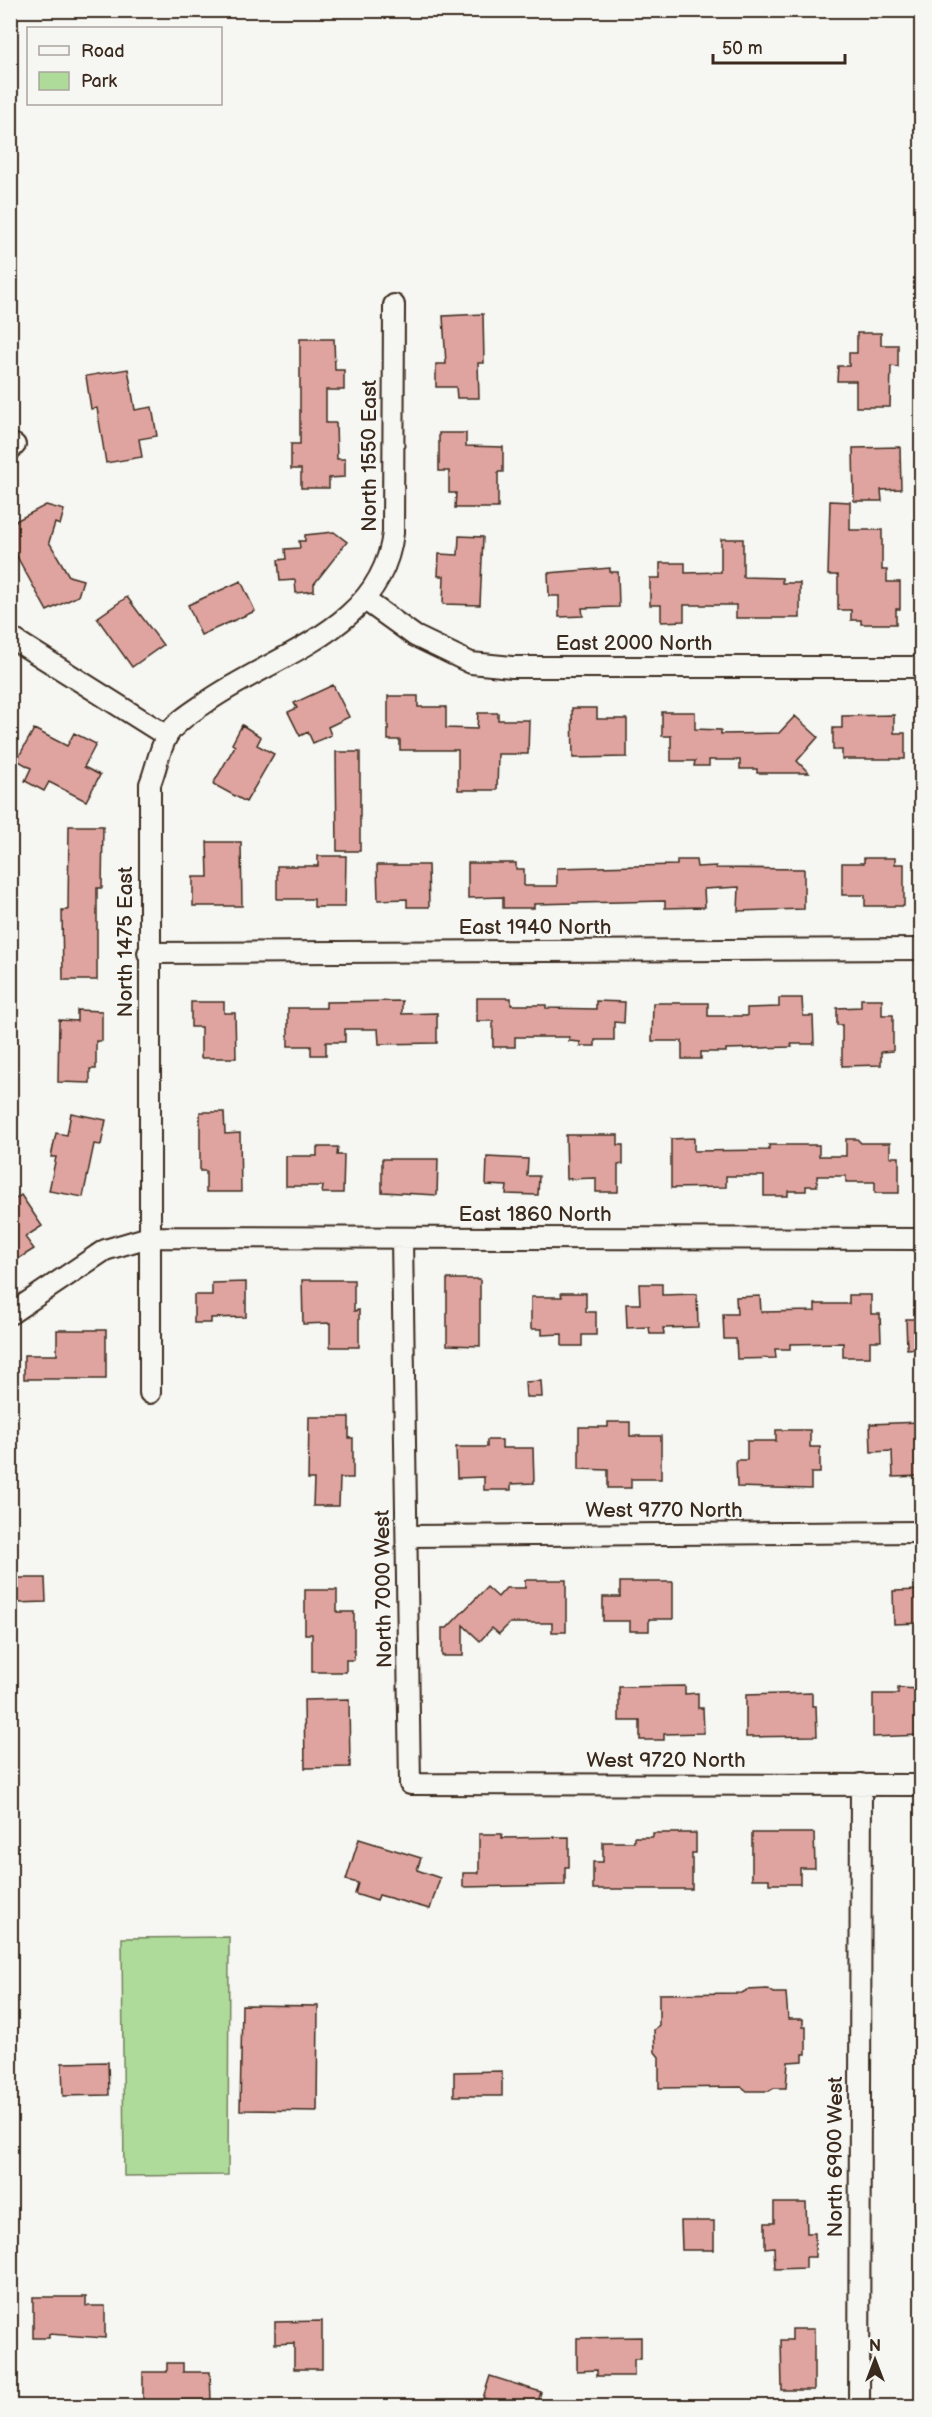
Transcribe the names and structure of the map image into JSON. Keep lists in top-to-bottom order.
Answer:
{
  "streets": {
    "street": [
      "North 1550 East",
      "East 2000 North",
      "East 1940 North",
      "North 1475 East",
      "East 1860 North",
      "West 9770 North",
      "North 7000 West",
      "West 9720 North",
      "North 6900 West"
    ]
  },
  "crossings": [
    ["North 1550 East", "East 2000 North"],
    ["North 1550 East", "North 1475 East"],
    ["East 2000 North", "North 1475 East"],
    ["East 1940 North", "North 1475 East"],
    ["North 1475 East", "East 1860 North"],
    ["East 1860 North", "North 7000 West"],
    ["West 9770 North", "North 7000 West"],
    ["North 7000 West", "West 9720 North"],
    ["West 9720 North", "North 6900 West"]
  ],
  "legend": ["Road", "Park"],
  "scale_bar": "50 m",
  "north": "top"
}
